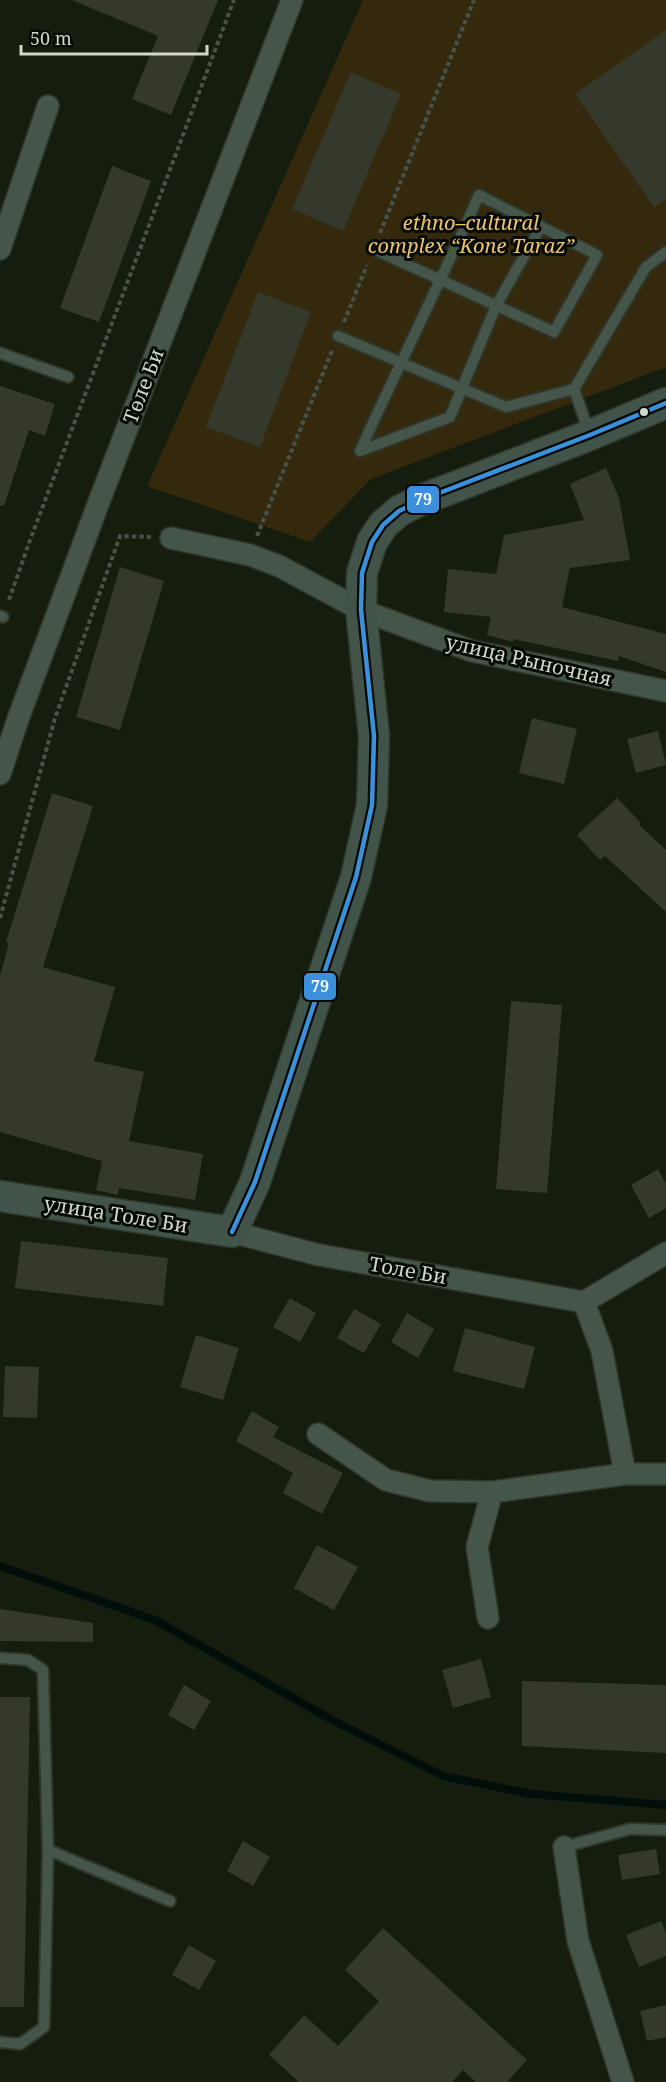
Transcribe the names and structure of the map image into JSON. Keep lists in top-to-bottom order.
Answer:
{
  "streets": {
    "main road": ["улица Толе Би"],
    "street": ["Төле Би", "улица Рыночная", "Толе Би"]
  },
  "crossings": [
    ["улица Толе Би", "Толе Би"]
  ],
  "parks": ["ethno–cultural complex “Kone Taraz”"],
  "lines": ["transit line 79"],
  "scale_bar": "50 m"
}
